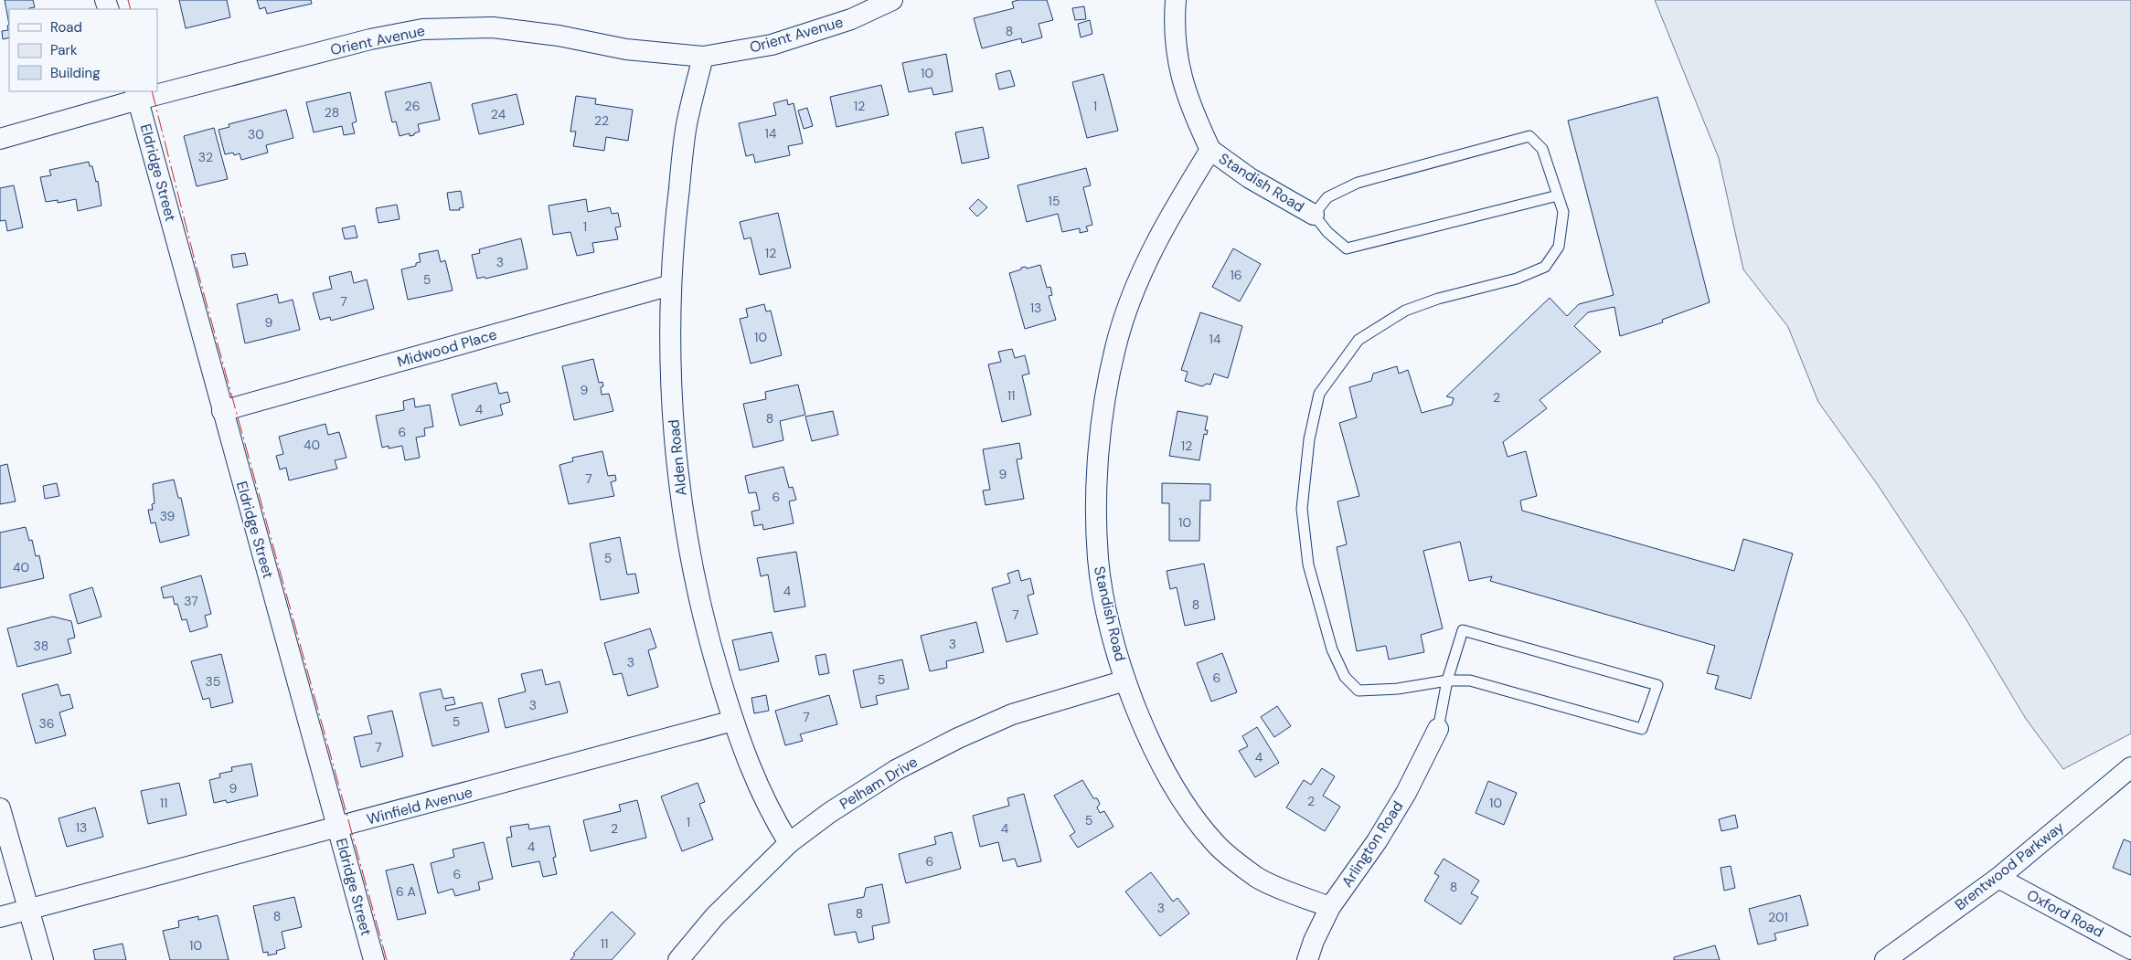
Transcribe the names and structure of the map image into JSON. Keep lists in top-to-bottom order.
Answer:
{
  "streets": {
    "street": [
      "Orient Avenue",
      "Eldridge Street",
      "Standish Road",
      "Midwood Place",
      "Alden Road",
      "Pelham Drive",
      "Winfield Avenue",
      "Arlington Road",
      "Brentwood Parkway",
      "Oxford Road"
    ]
  },
  "crossings": [
    ["Orient Avenue", "Eldridge Street"],
    ["Orient Avenue", "Alden Road"],
    ["Eldridge Street", "Midwood Place"],
    ["Eldridge Street", "Winfield Avenue"],
    ["Standish Road", "Pelham Drive"],
    ["Standish Road", "Arlington Road"],
    ["Midwood Place", "Alden Road"],
    ["Alden Road", "Pelham Drive"],
    ["Alden Road", "Winfield Avenue"],
    ["Brentwood Parkway", "Oxford Road"]
  ],
  "house_numbers": [
    "8",
    "10",
    "26",
    "12",
    "1",
    "28",
    "24",
    "22",
    "14",
    "30",
    "32",
    "15",
    "1",
    "12",
    "3",
    "16",
    "5",
    "7",
    "13",
    "9",
    "10",
    "14",
    "9",
    "11",
    "2",
    "4",
    "8",
    "6",
    "40",
    "12",
    "9",
    "7",
    "6",
    "39",
    "10",
    "5",
    "40",
    "4",
    "37",
    "8",
    "7",
    "3",
    "38",
    "3",
    "6",
    "5",
    "35",
    "3",
    "7",
    "5",
    "36",
    "7",
    "4",
    "9",
    "2",
    "11",
    "10",
    "5",
    "1",
    "13",
    "2",
    "4",
    "4",
    "6",
    "6",
    "8",
    "6 A",
    "3",
    "8",
    "8",
    "201",
    "11",
    "10"
  ],
  "legend": ["Road", "Park", "Building"]
}
